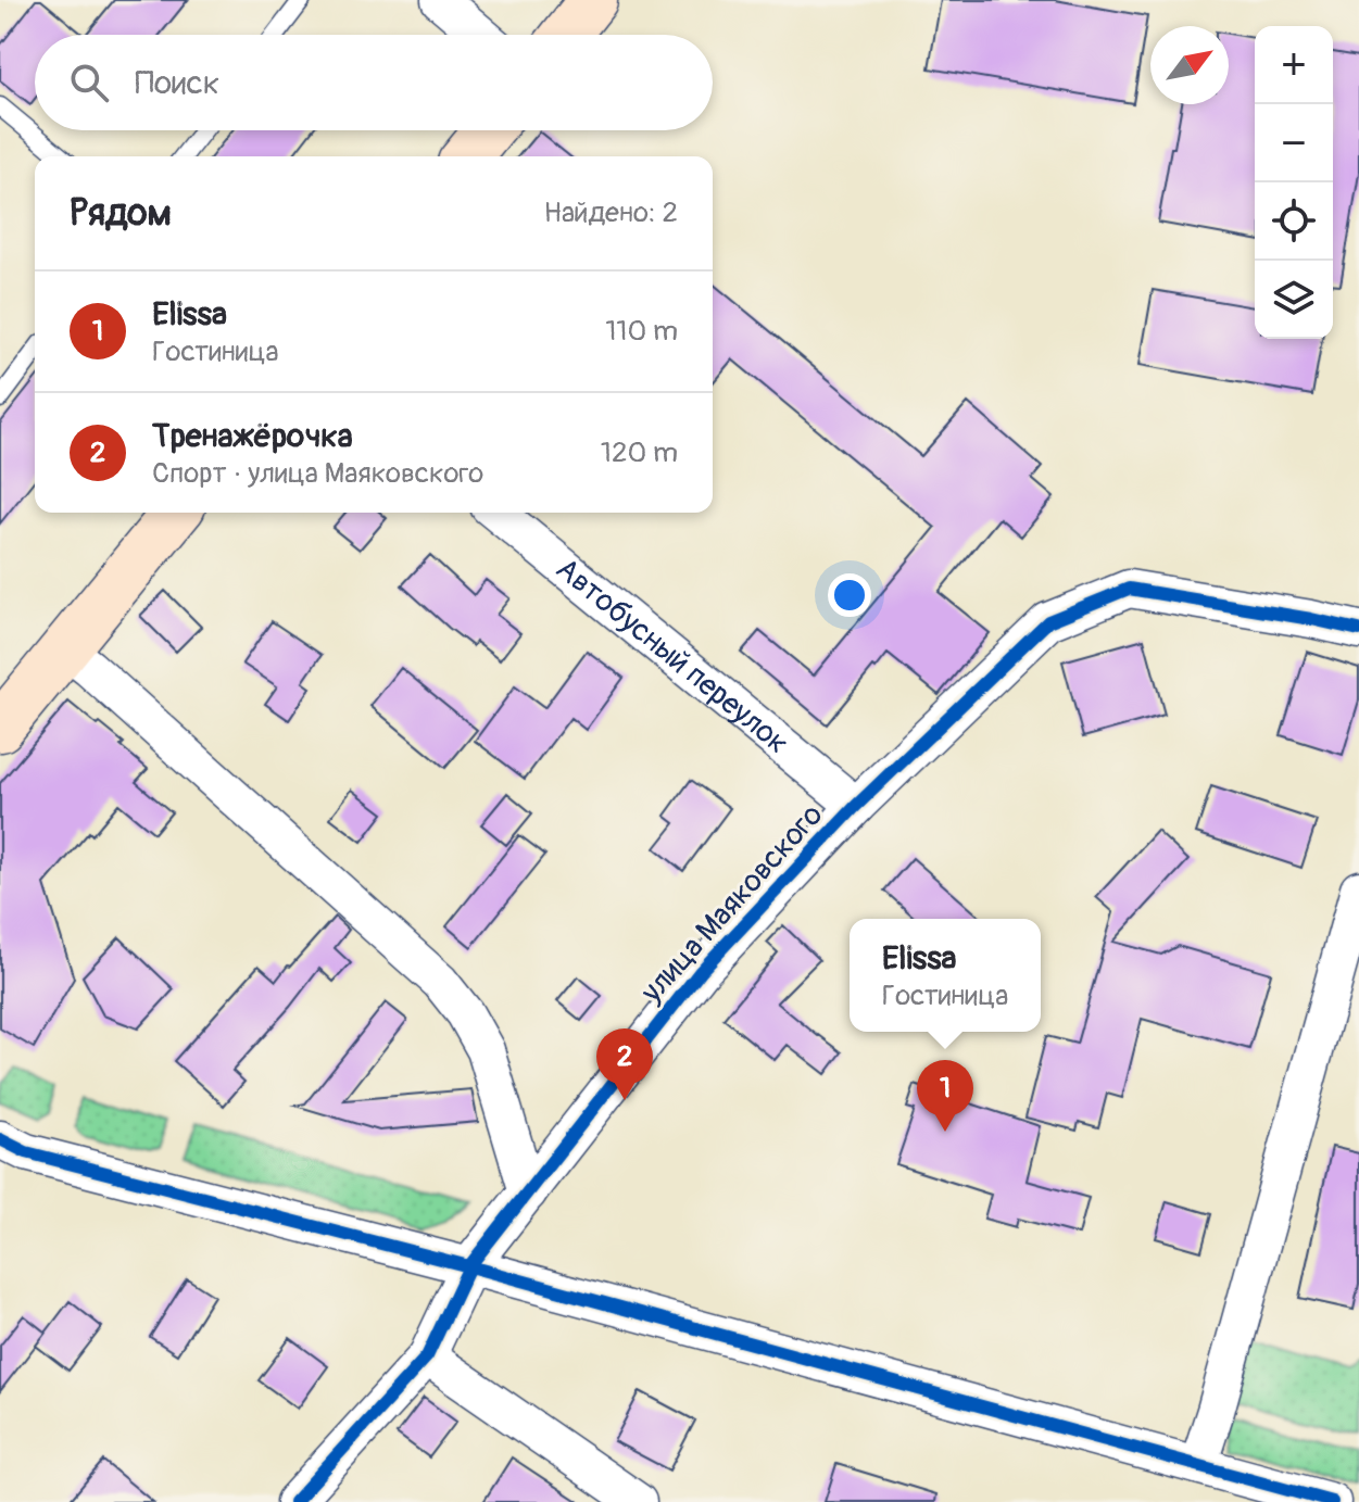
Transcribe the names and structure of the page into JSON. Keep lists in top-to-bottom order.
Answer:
{
  "streets": {
    "street": ["Автобусный переулок", "улица Маяковского"]
  },
  "crossings": [
    ["Автобусный переулок", "улица Маяковского"]
  ],
  "north": "top right",
  "page": {
    "map_buttons": ["+", "−"],
    "search": "Поиск",
    "heading": ["Рядом", "Найдено: 2"],
    "list": [
      {
        "mark": "1",
        "name": "Elissa",
        "note": "Гостиница",
        "value": "110 m"
      },
      {
        "mark": "2",
        "name": "Тренажёрочка",
        "note": "Спорт · улица Маяковского",
        "value": "120 m"
      }
    ],
    "popup": ["Elissa", "Гостиница"],
    "pins": ["2", "1"]
  }
}
